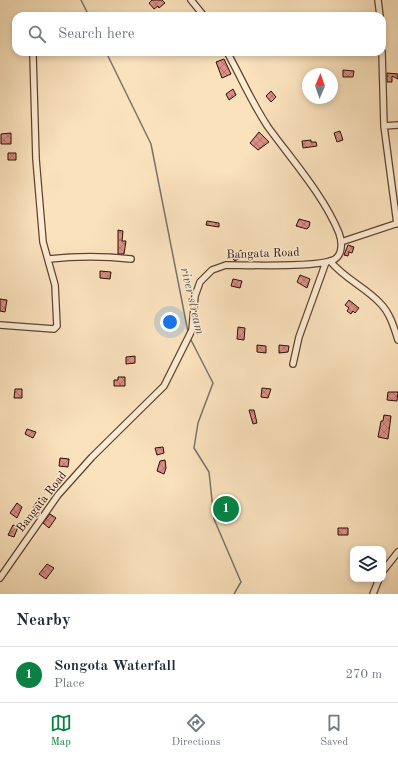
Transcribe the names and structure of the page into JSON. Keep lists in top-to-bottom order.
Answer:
{
  "streets": {
    "street": ["Bangata Road"]
  },
  "water": ["river stream"],
  "north": "top",
  "page": {
    "search": "Search here",
    "pins": "1",
    "heading": "Nearby",
    "list": [
      {
        "mark": "1",
        "name": "Songota Waterfall",
        "note": "Place",
        "value": "270 m"
      }
    ],
    "nav": ["Map", "Directions", "Saved"]
  }
}
